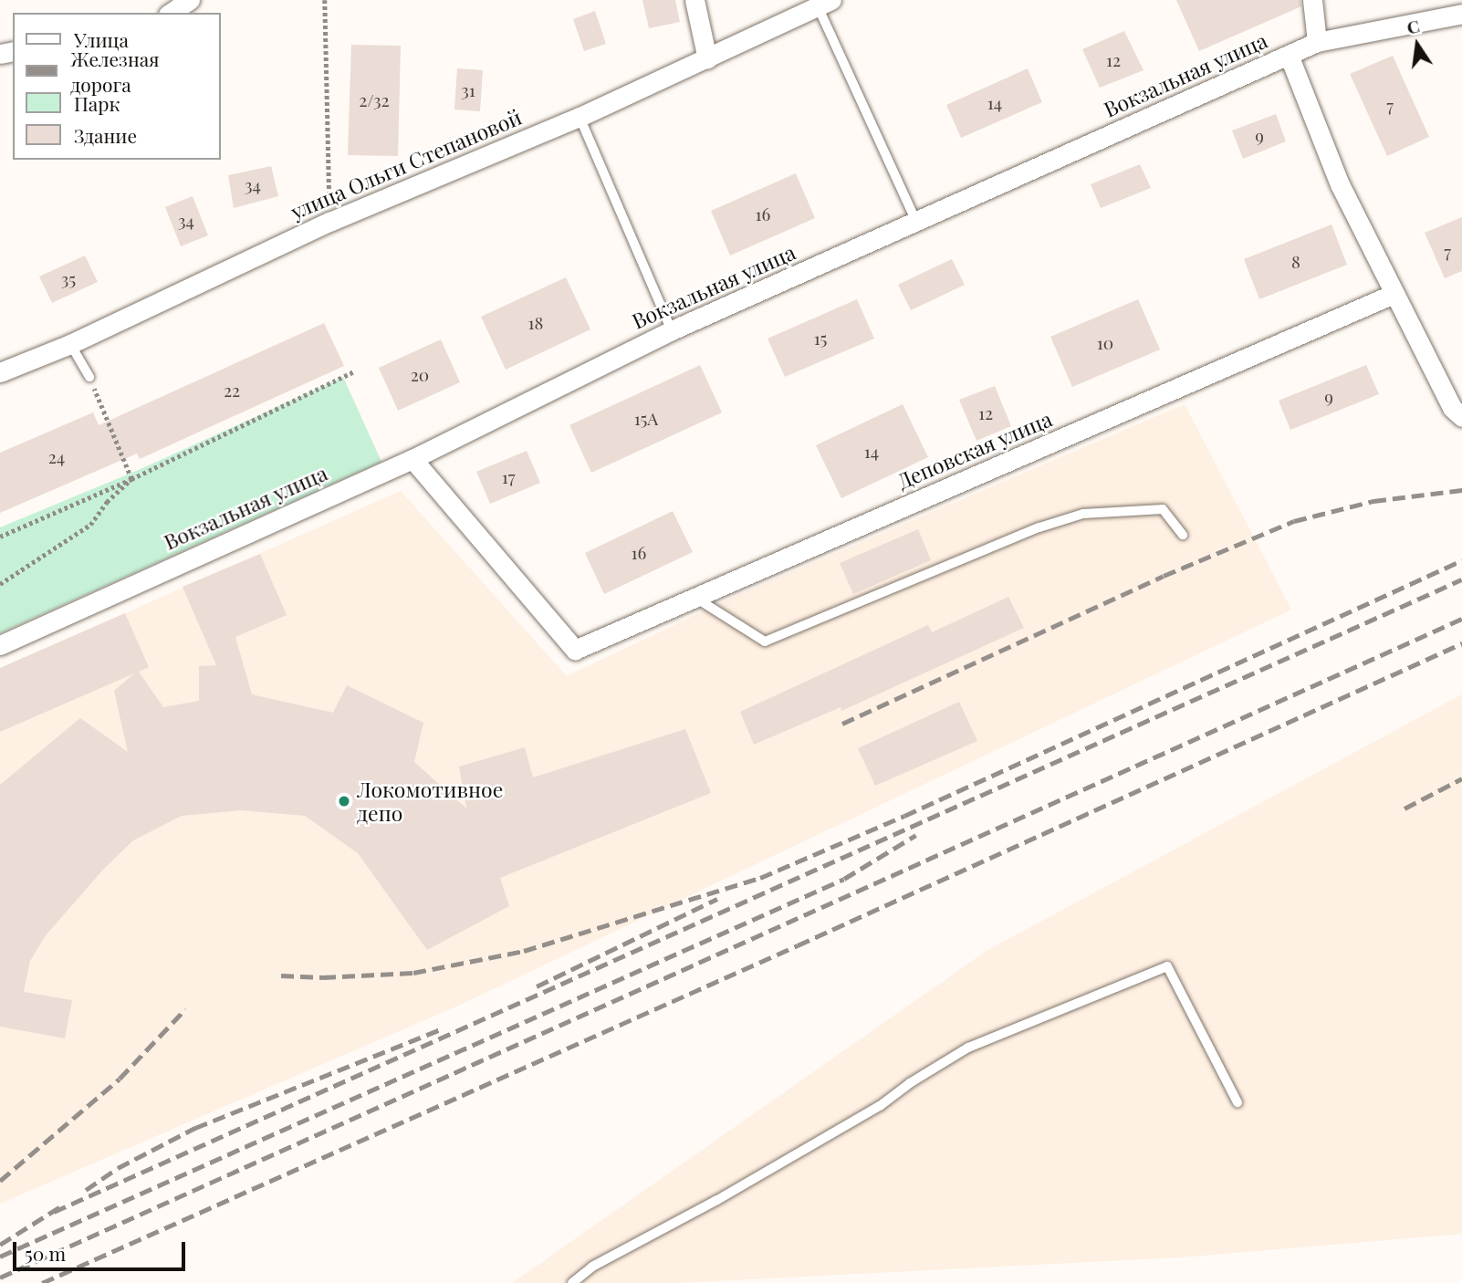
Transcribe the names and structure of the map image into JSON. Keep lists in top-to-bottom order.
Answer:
{
  "streets": {
    "street": ["Вокзальная улица", "улица Ольги Степановой", "Деповская улица"]
  },
  "crossings": [
    ["Вокзальная улица", "Деповская улица"]
  ],
  "places": ["Локомотивное депо"],
  "house_numbers": [
    "12",
    "31",
    "2/32",
    "14",
    "7",
    "9",
    "34",
    "16",
    "34",
    "7",
    "8",
    "35",
    "18",
    "15",
    "10",
    "20",
    "22",
    "9",
    "12",
    "15А",
    "14",
    "24",
    "17",
    "16"
  ],
  "legend": [
    "Улица",
    "Железная дорога",
    "Парк",
    "Здание"
  ],
  "scale_bar": "50 m",
  "north": "top"
}
